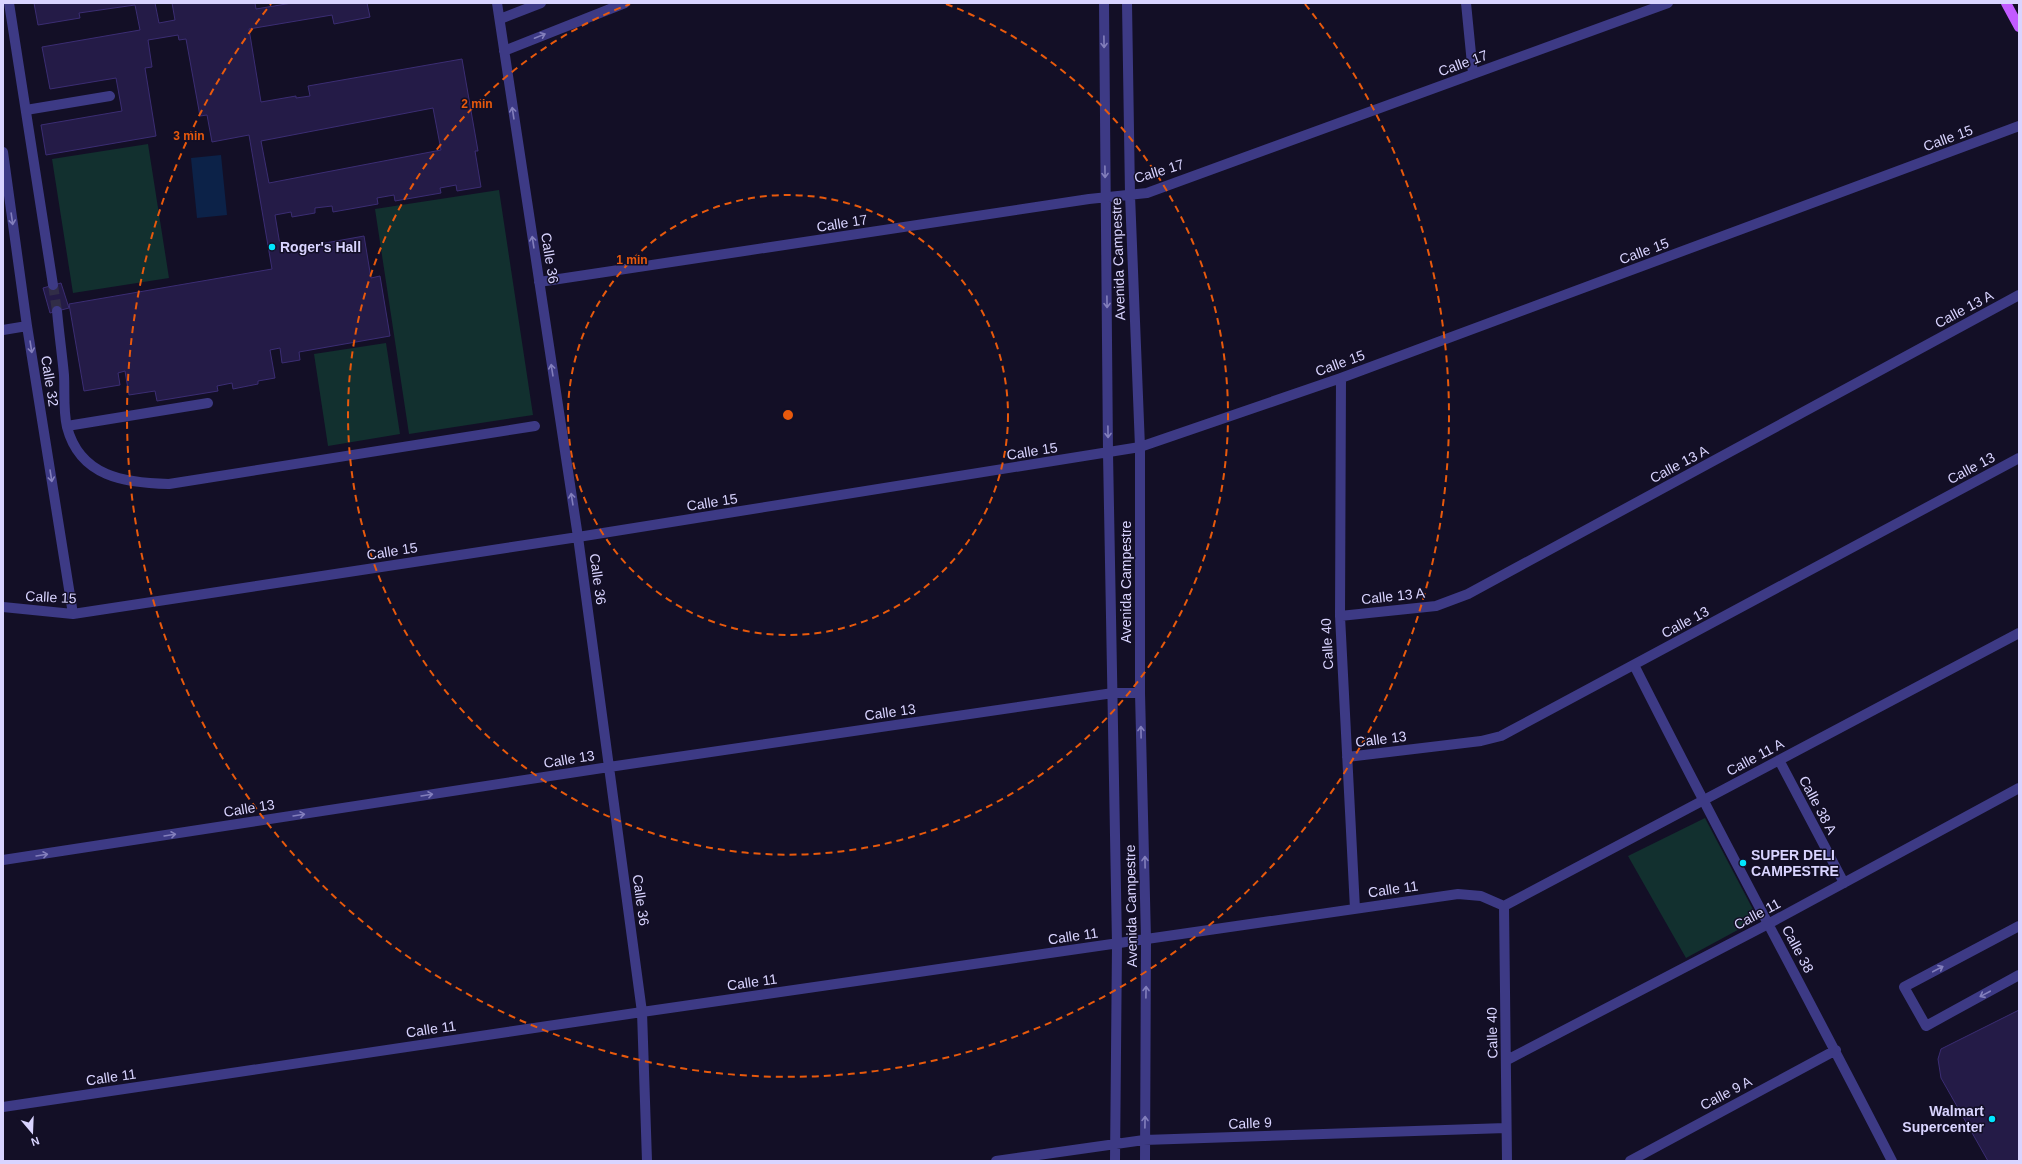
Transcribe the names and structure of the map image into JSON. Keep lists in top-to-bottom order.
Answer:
{
  "streets": {
    "street": [
      "Calle 17",
      "Calle 15",
      "Calle 36",
      "Avenida Campestre",
      "Calle 13 A",
      "Calle 32",
      "Calle 13",
      "Calle 40",
      "Calle 11 A",
      "Calle 38 A",
      "Calle 11",
      "Calle 38",
      "Calle 9 A",
      "Calle 9"
    ]
  },
  "crossings": [
    ["Calle 17", "Calle 36"],
    ["Calle 17", "Avenida Campestre"],
    ["Calle 15", "Calle 36"],
    ["Calle 15", "Avenida Campestre"],
    ["Calle 15", "Calle 32"],
    ["Calle 15", "Calle 40"],
    ["Calle 36", "Calle 13"],
    ["Calle 36", "Calle 11"],
    ["Avenida Campestre", "Calle 13"],
    ["Avenida Campestre", "Calle 11"],
    ["Avenida Campestre", "Calle 9"],
    ["Calle 13 A", "Calle 40"],
    ["Calle 13", "Calle 40"],
    ["Calle 13", "Calle 38"],
    ["Calle 40", "Calle 11 A"],
    ["Calle 40", "Calle 11"],
    ["Calle 40", "Calle 9"],
    ["Calle 11 A", "Calle 38 A"],
    ["Calle 11 A", "Calle 11"],
    ["Calle 11 A", "Calle 38"],
    ["Calle 38 A", "Calle 11"],
    ["Calle 11", "Calle 38"],
    ["Calle 38", "Calle 9 A"]
  ],
  "one_way": ["Calle 36"],
  "places": ["Roger's Hall", "SUPER DELI CAMPESTRE", "Walmart Supercenter"],
  "north": "bottom",
  "rings": ["2 min", "3 min", "1 min"]
}
